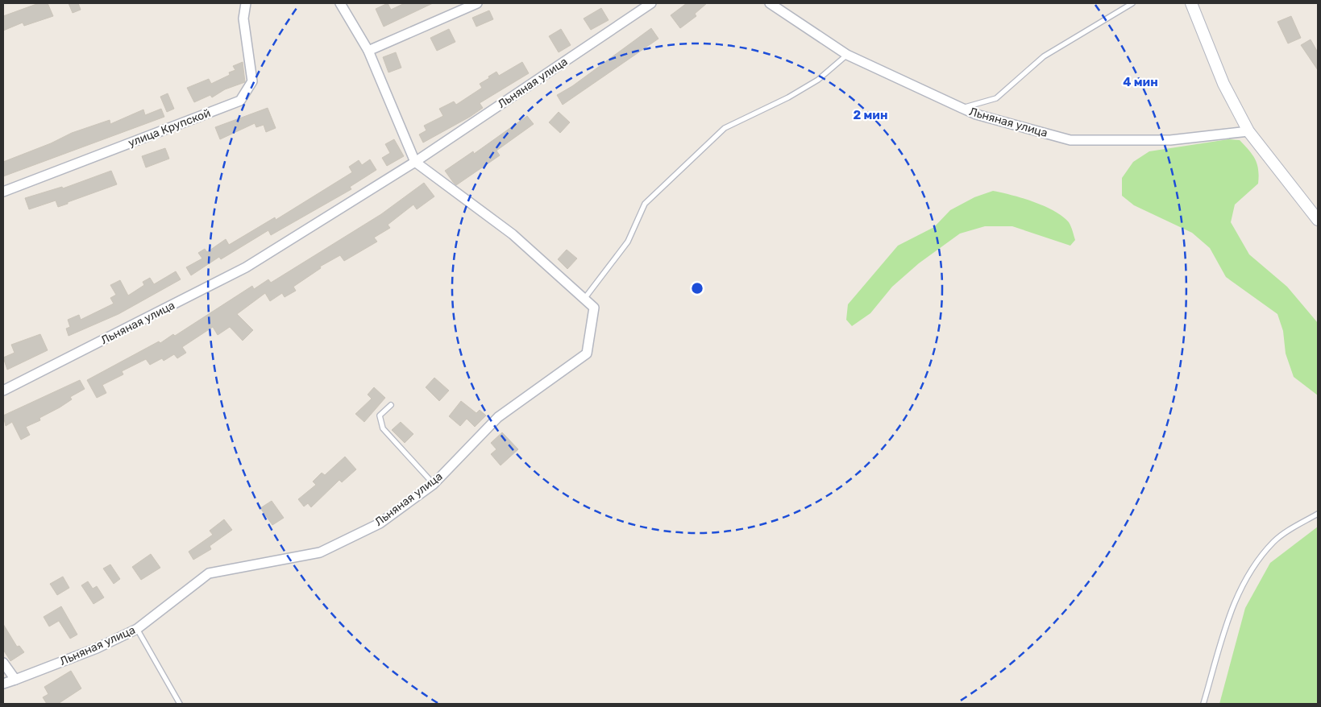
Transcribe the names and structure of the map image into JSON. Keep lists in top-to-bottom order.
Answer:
{
  "streets": {
    "street": ["Льняная улица", "улица Крупской"]
  },
  "rings": ["4 мин", "2 мин"]
}
